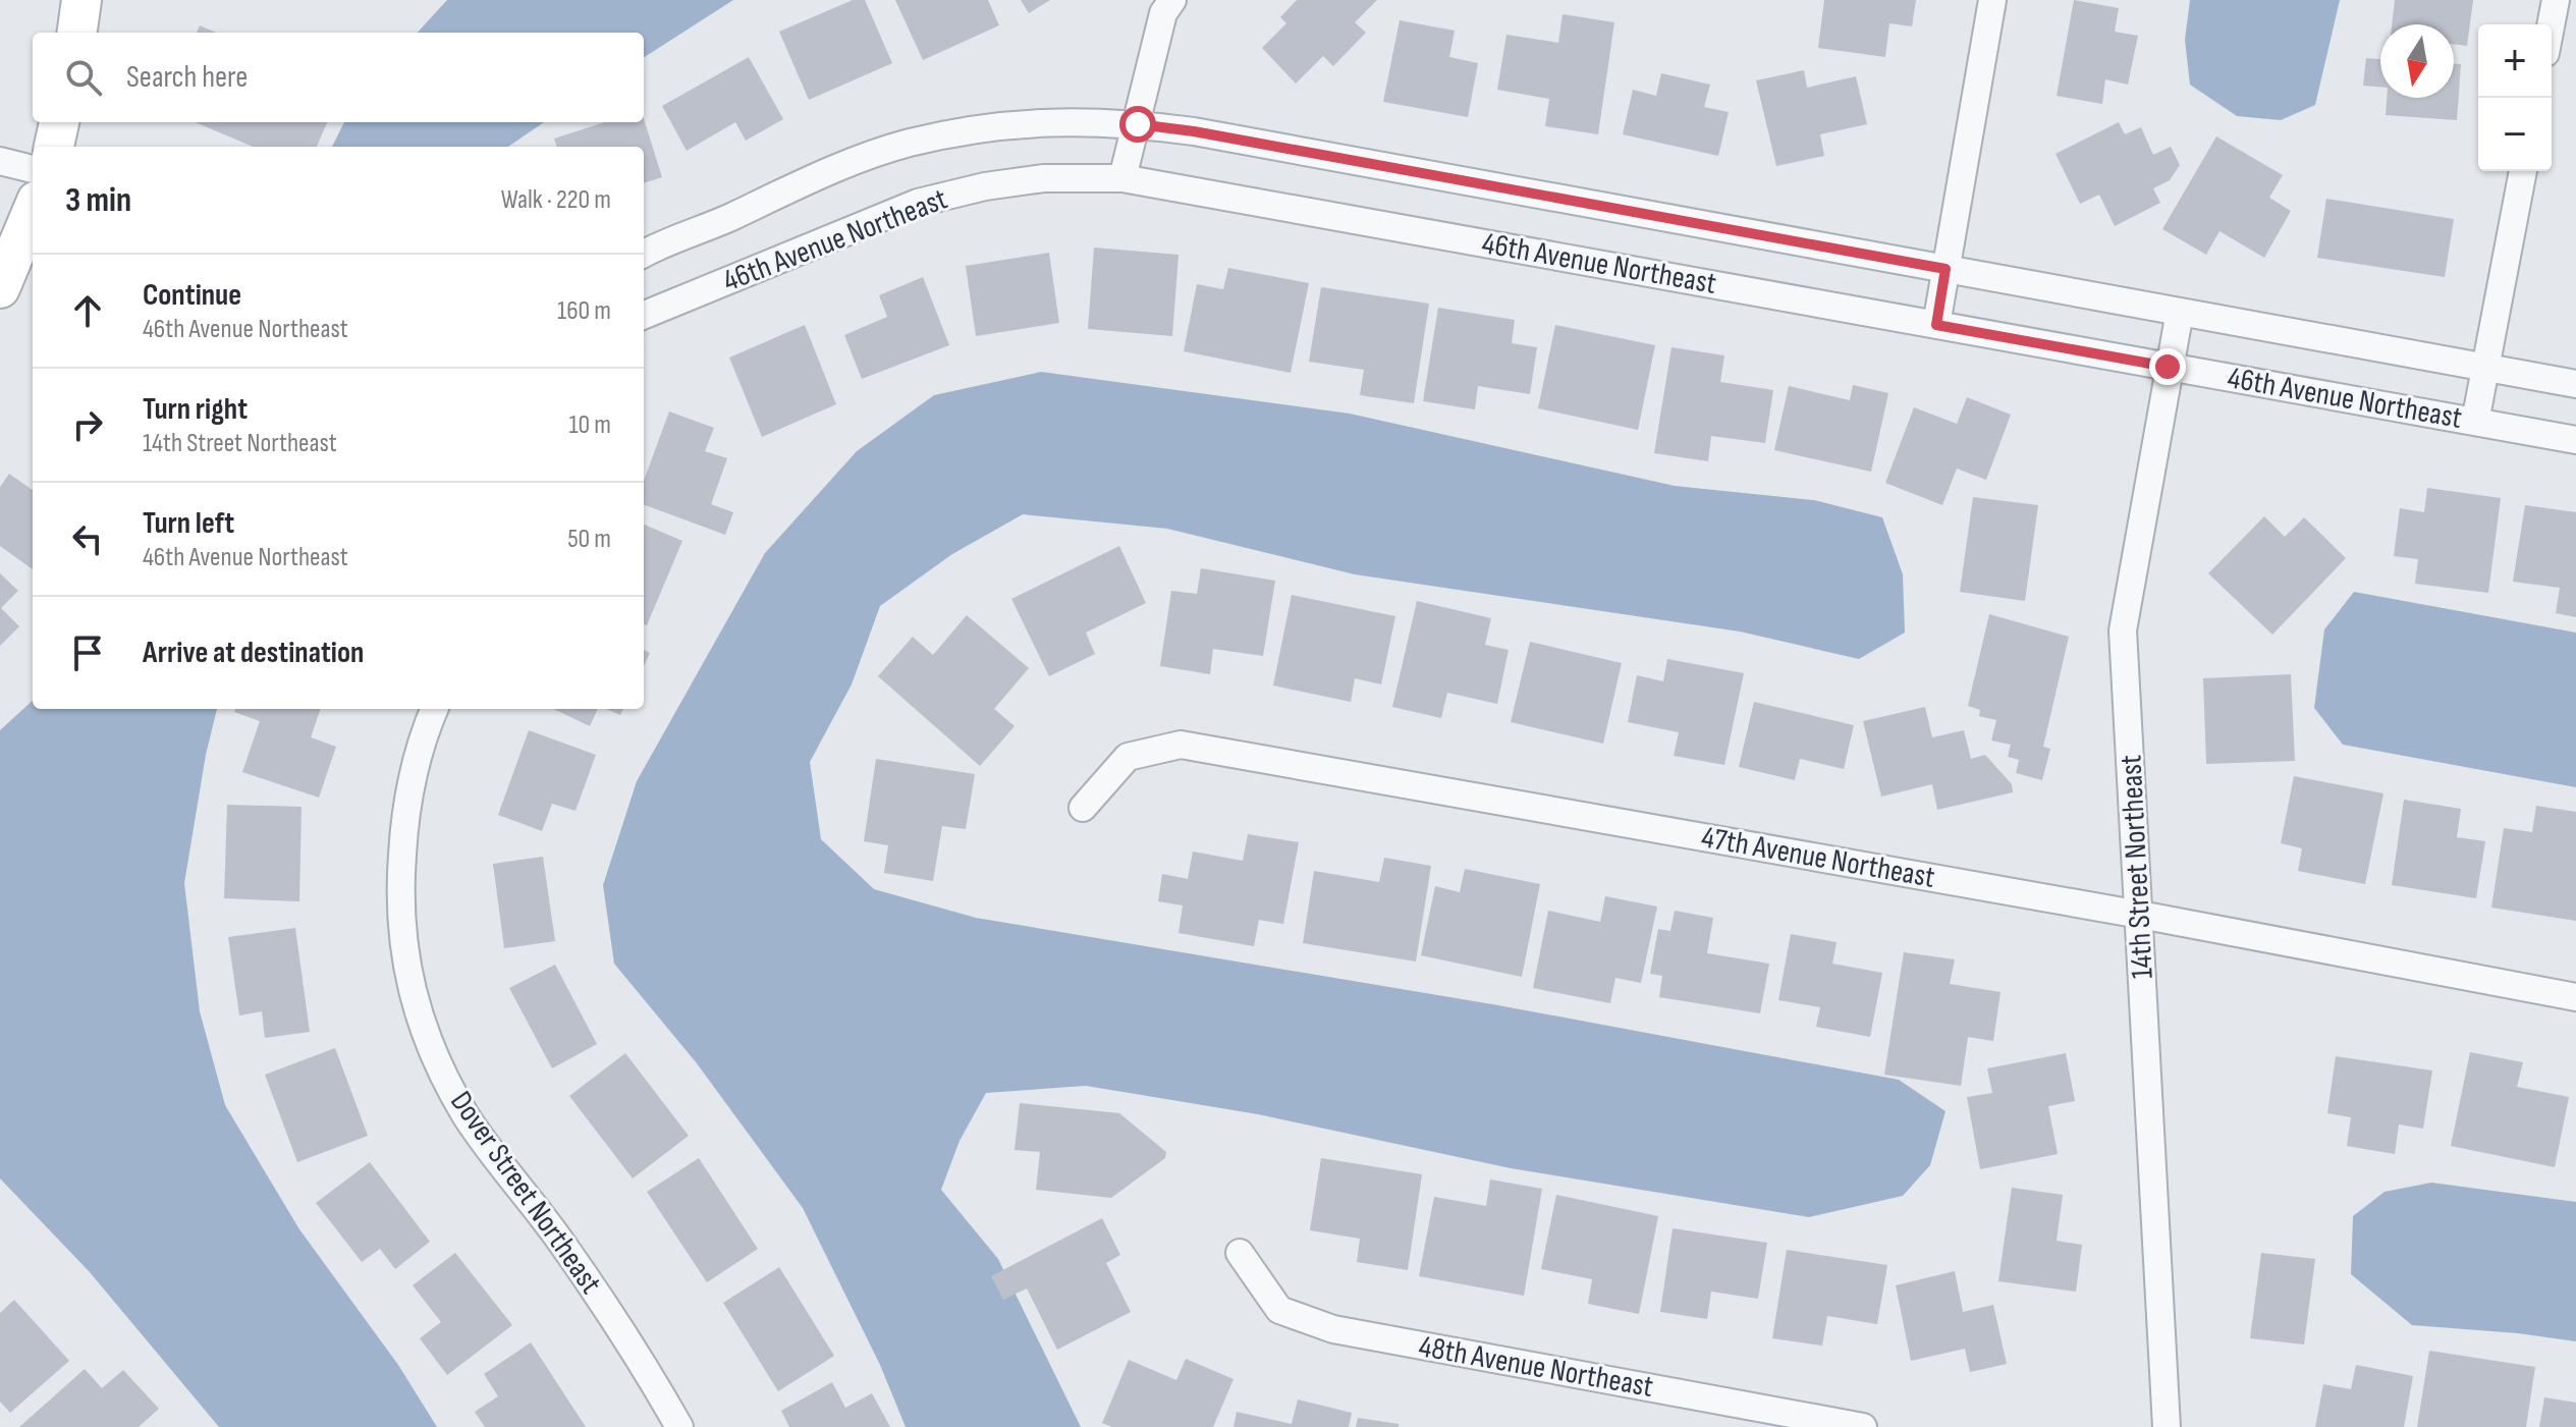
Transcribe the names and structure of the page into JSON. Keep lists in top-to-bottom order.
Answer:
{
  "streets": {
    "street": [
      "46th Avenue Northeast",
      "47th Avenue Northeast",
      "14th Street Northeast",
      "Dover Street Northeast",
      "48th Avenue Northeast"
    ]
  },
  "crossings": [
    ["46th Avenue Northeast", "14th Street Northeast"],
    ["47th Avenue Northeast", "14th Street Northeast"]
  ],
  "north": "bottom",
  "page": {
    "map_buttons": ["+", "−"],
    "search": "Search here",
    "heading": ["3 min", "Walk · 220 m"],
    "list": [
      ["Continue", "46th Avenue Northeast", "160 m"],
      ["Turn right", "14th Street Northeast", "10 m"],
      ["Turn left", "46th Avenue Northeast", "50 m"],
      "Arrive at destination"
    ]
  }
}
